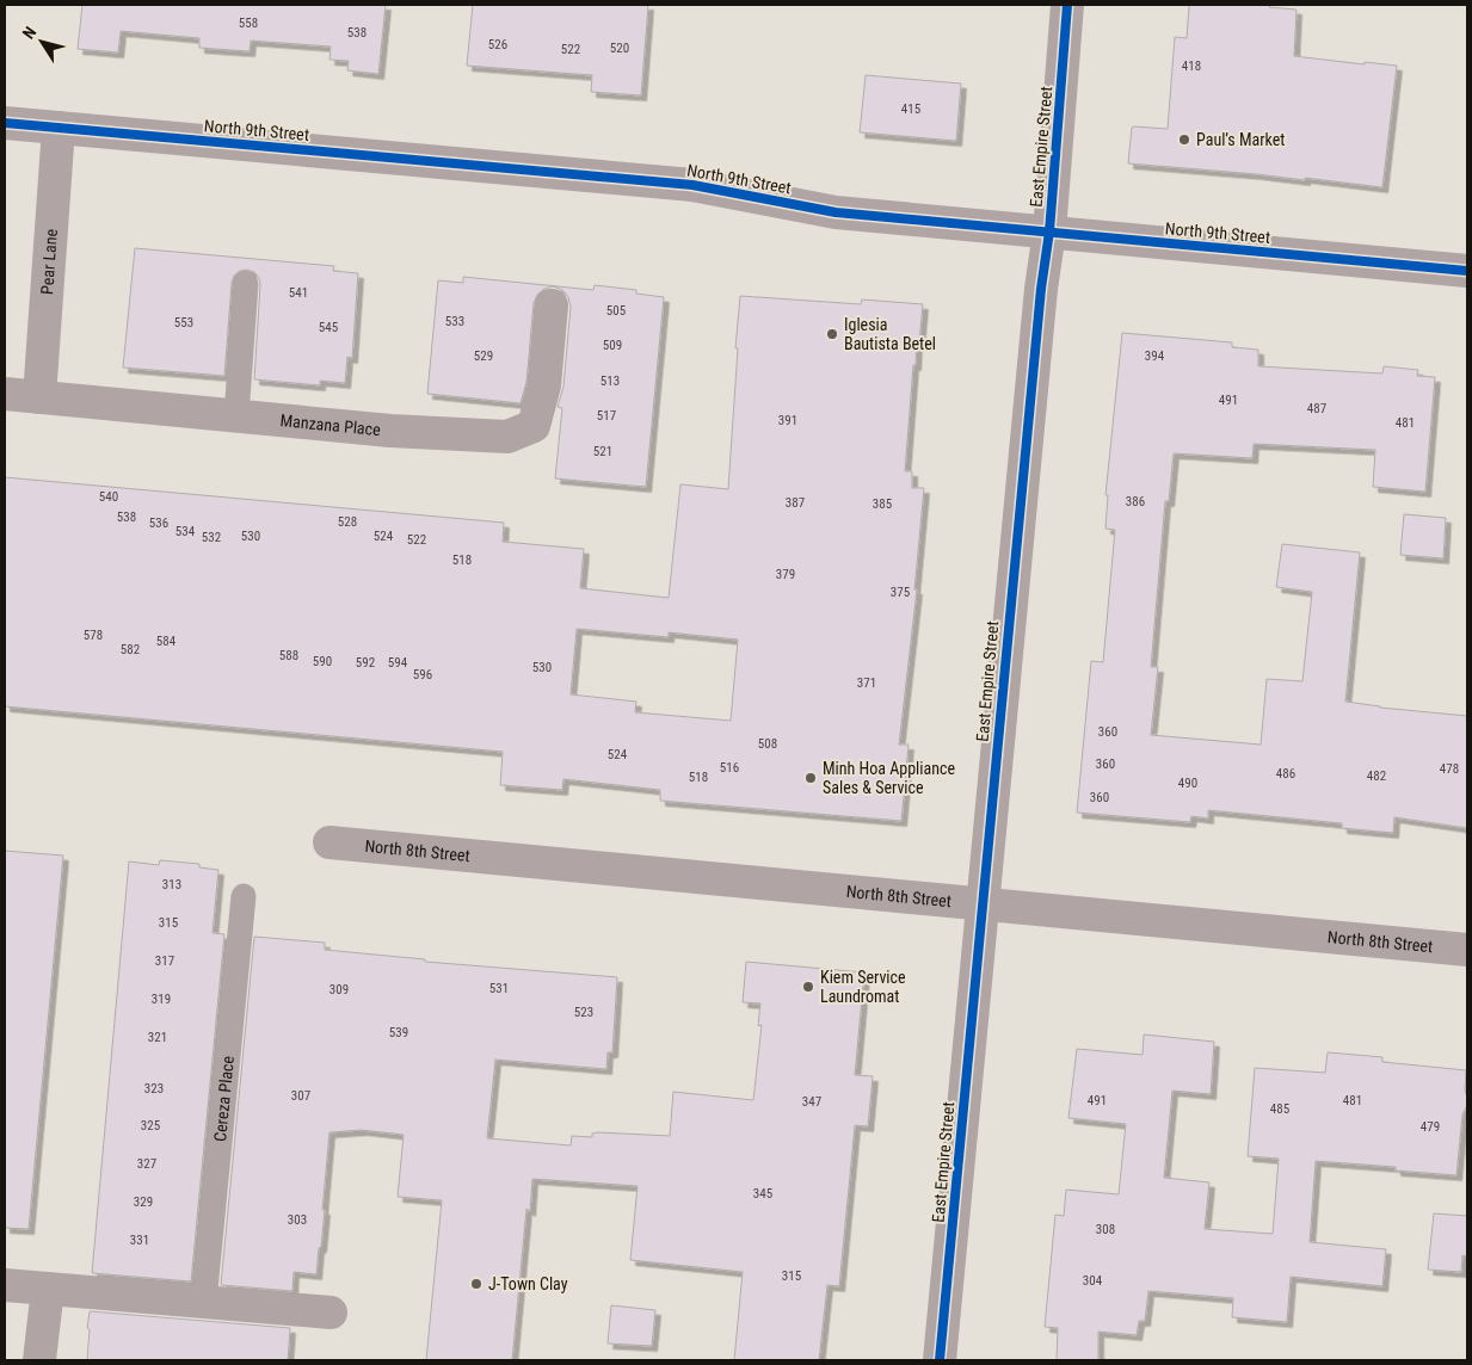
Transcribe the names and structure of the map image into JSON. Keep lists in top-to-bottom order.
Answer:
{
  "streets": {
    "street": [
      "North 9th Street",
      "East Empire Street",
      "Pear Lane",
      "Manzana Place",
      "North 8th Street"
    ],
    "lane": ["Cereza Place"]
  },
  "crossings": [
    ["North 9th Street", "East Empire Street"],
    ["North 9th Street", "Pear Lane"],
    ["East Empire Street", "North 8th Street"],
    ["Pear Lane", "Manzana Place"]
  ],
  "places": [
    "Paul’s Market",
    "Iglesia Bautista Betel",
    "Minh Hoa Appliance Sales & Service",
    "Kiem Service Laundromat",
    "J-Town Clay"
  ],
  "house_numbers": [
    "558",
    "538",
    "526",
    "520",
    "522",
    "418",
    "415",
    "541",
    "505",
    "533",
    "553",
    "545",
    "509",
    "529",
    "394",
    "513",
    "491",
    "487",
    "517",
    "391",
    "481",
    "521",
    "540",
    "386",
    "387",
    "385",
    "538",
    "528",
    "536",
    "534",
    "530",
    "524",
    "532",
    "522",
    "518",
    "379",
    "375",
    "578",
    "584",
    "582",
    "588",
    "590",
    "592",
    "594",
    "530",
    "596",
    "371",
    "360",
    "508",
    "524",
    "360",
    "516",
    "478",
    "486",
    "482",
    "518",
    "490",
    "360",
    "313",
    "315",
    "317",
    "531",
    "309",
    "319",
    "523",
    "539",
    "321",
    "323",
    "307",
    "491",
    "481",
    "347",
    "485",
    "325",
    "479",
    "327",
    "345",
    "329",
    "303",
    "308",
    "331",
    "315",
    "304"
  ],
  "north": "top left"
}
